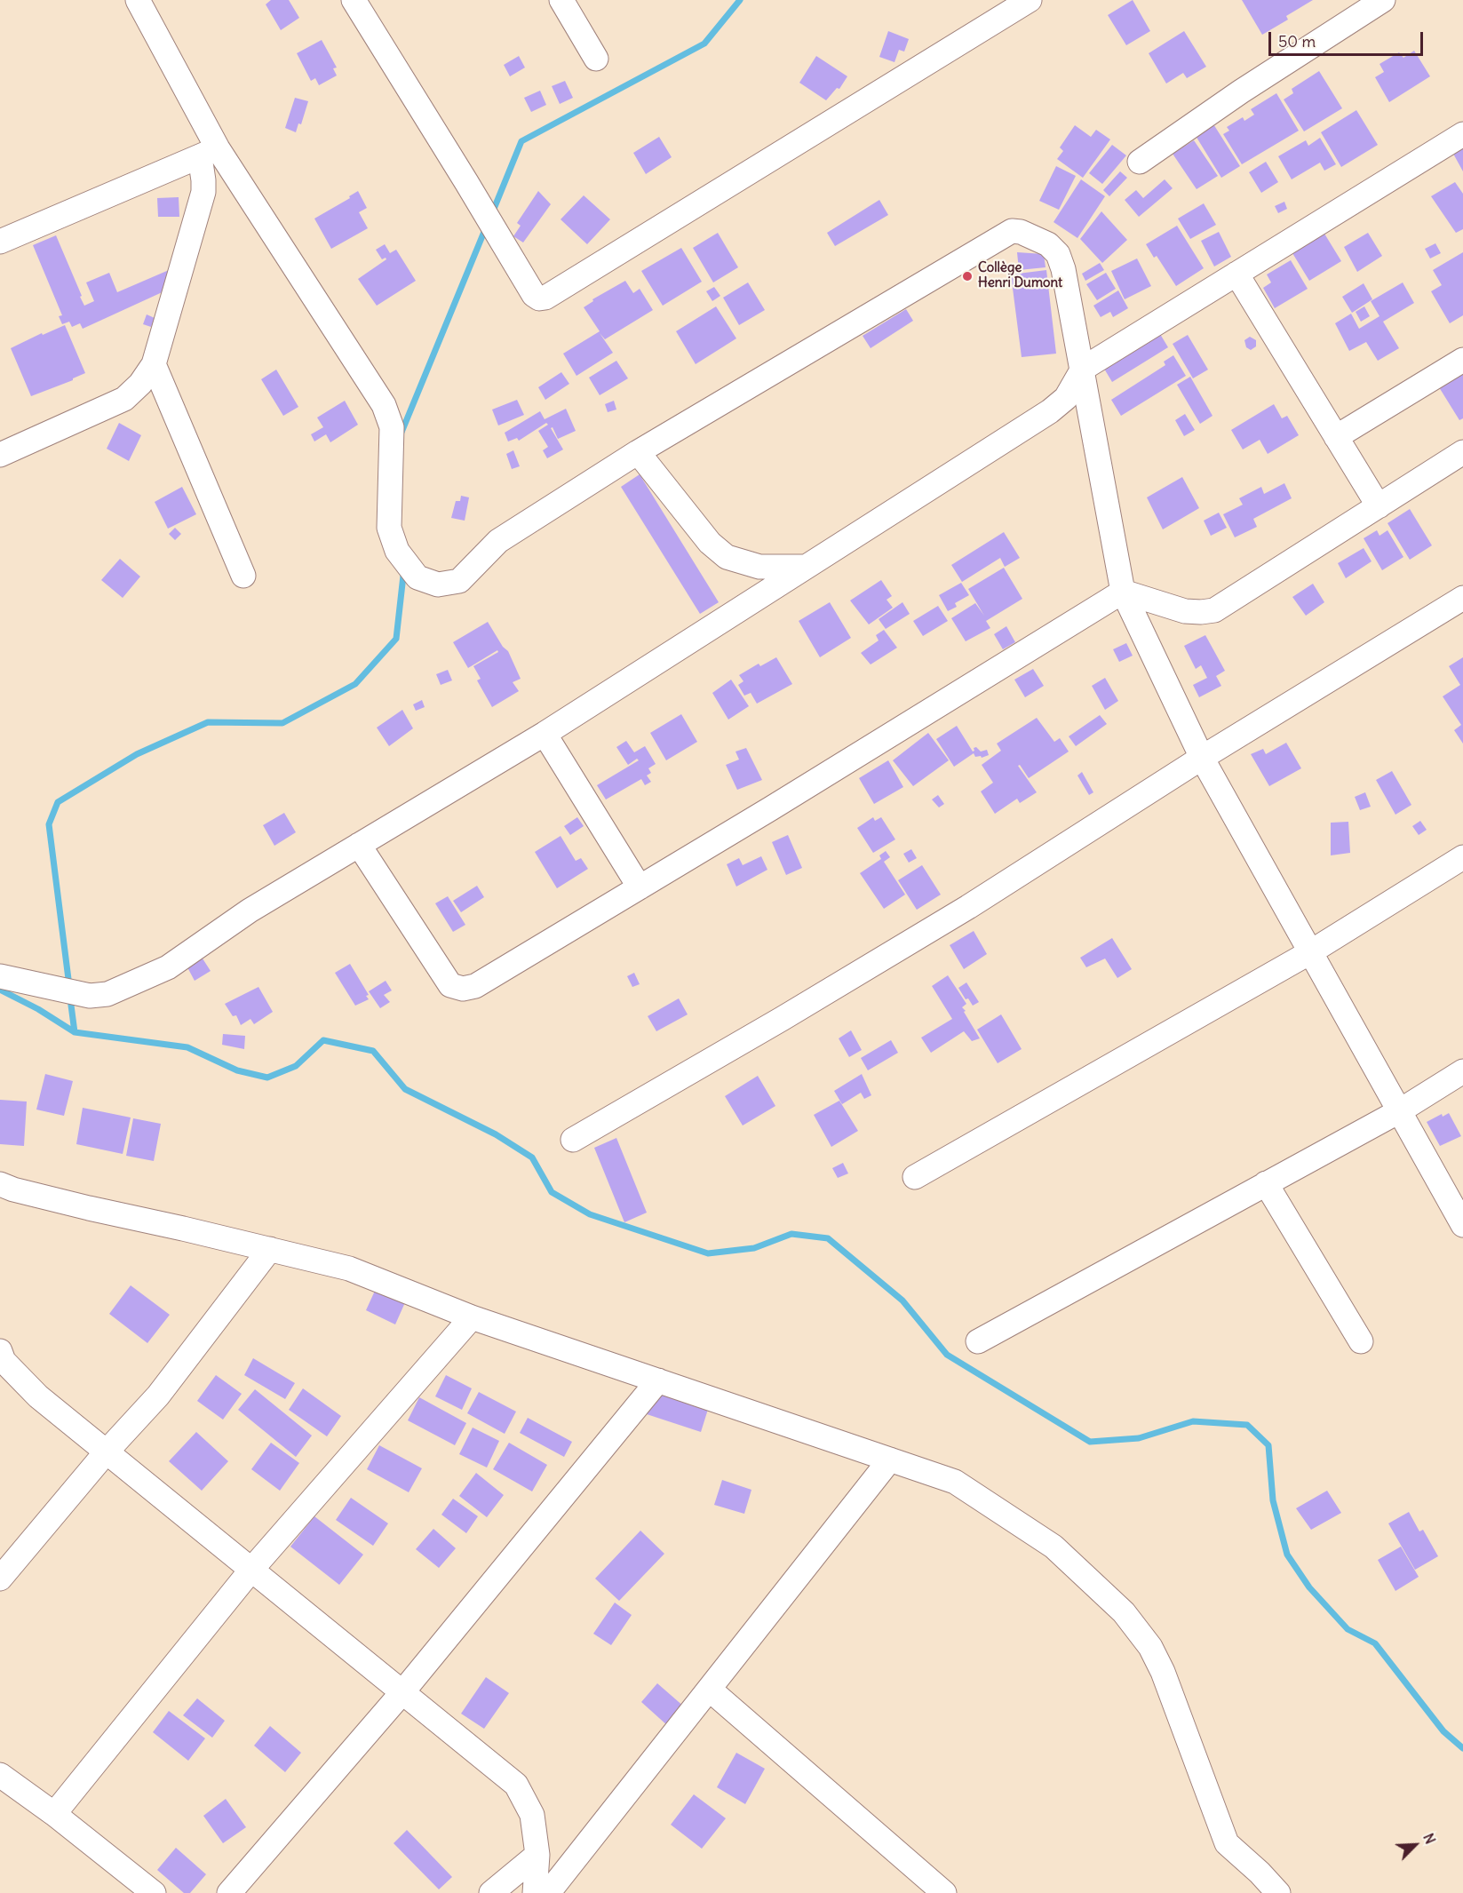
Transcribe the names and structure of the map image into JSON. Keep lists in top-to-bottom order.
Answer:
{
  "places": ["Collège Henri Dumont"],
  "scale_bar": "50 m",
  "north": "top right"
}
